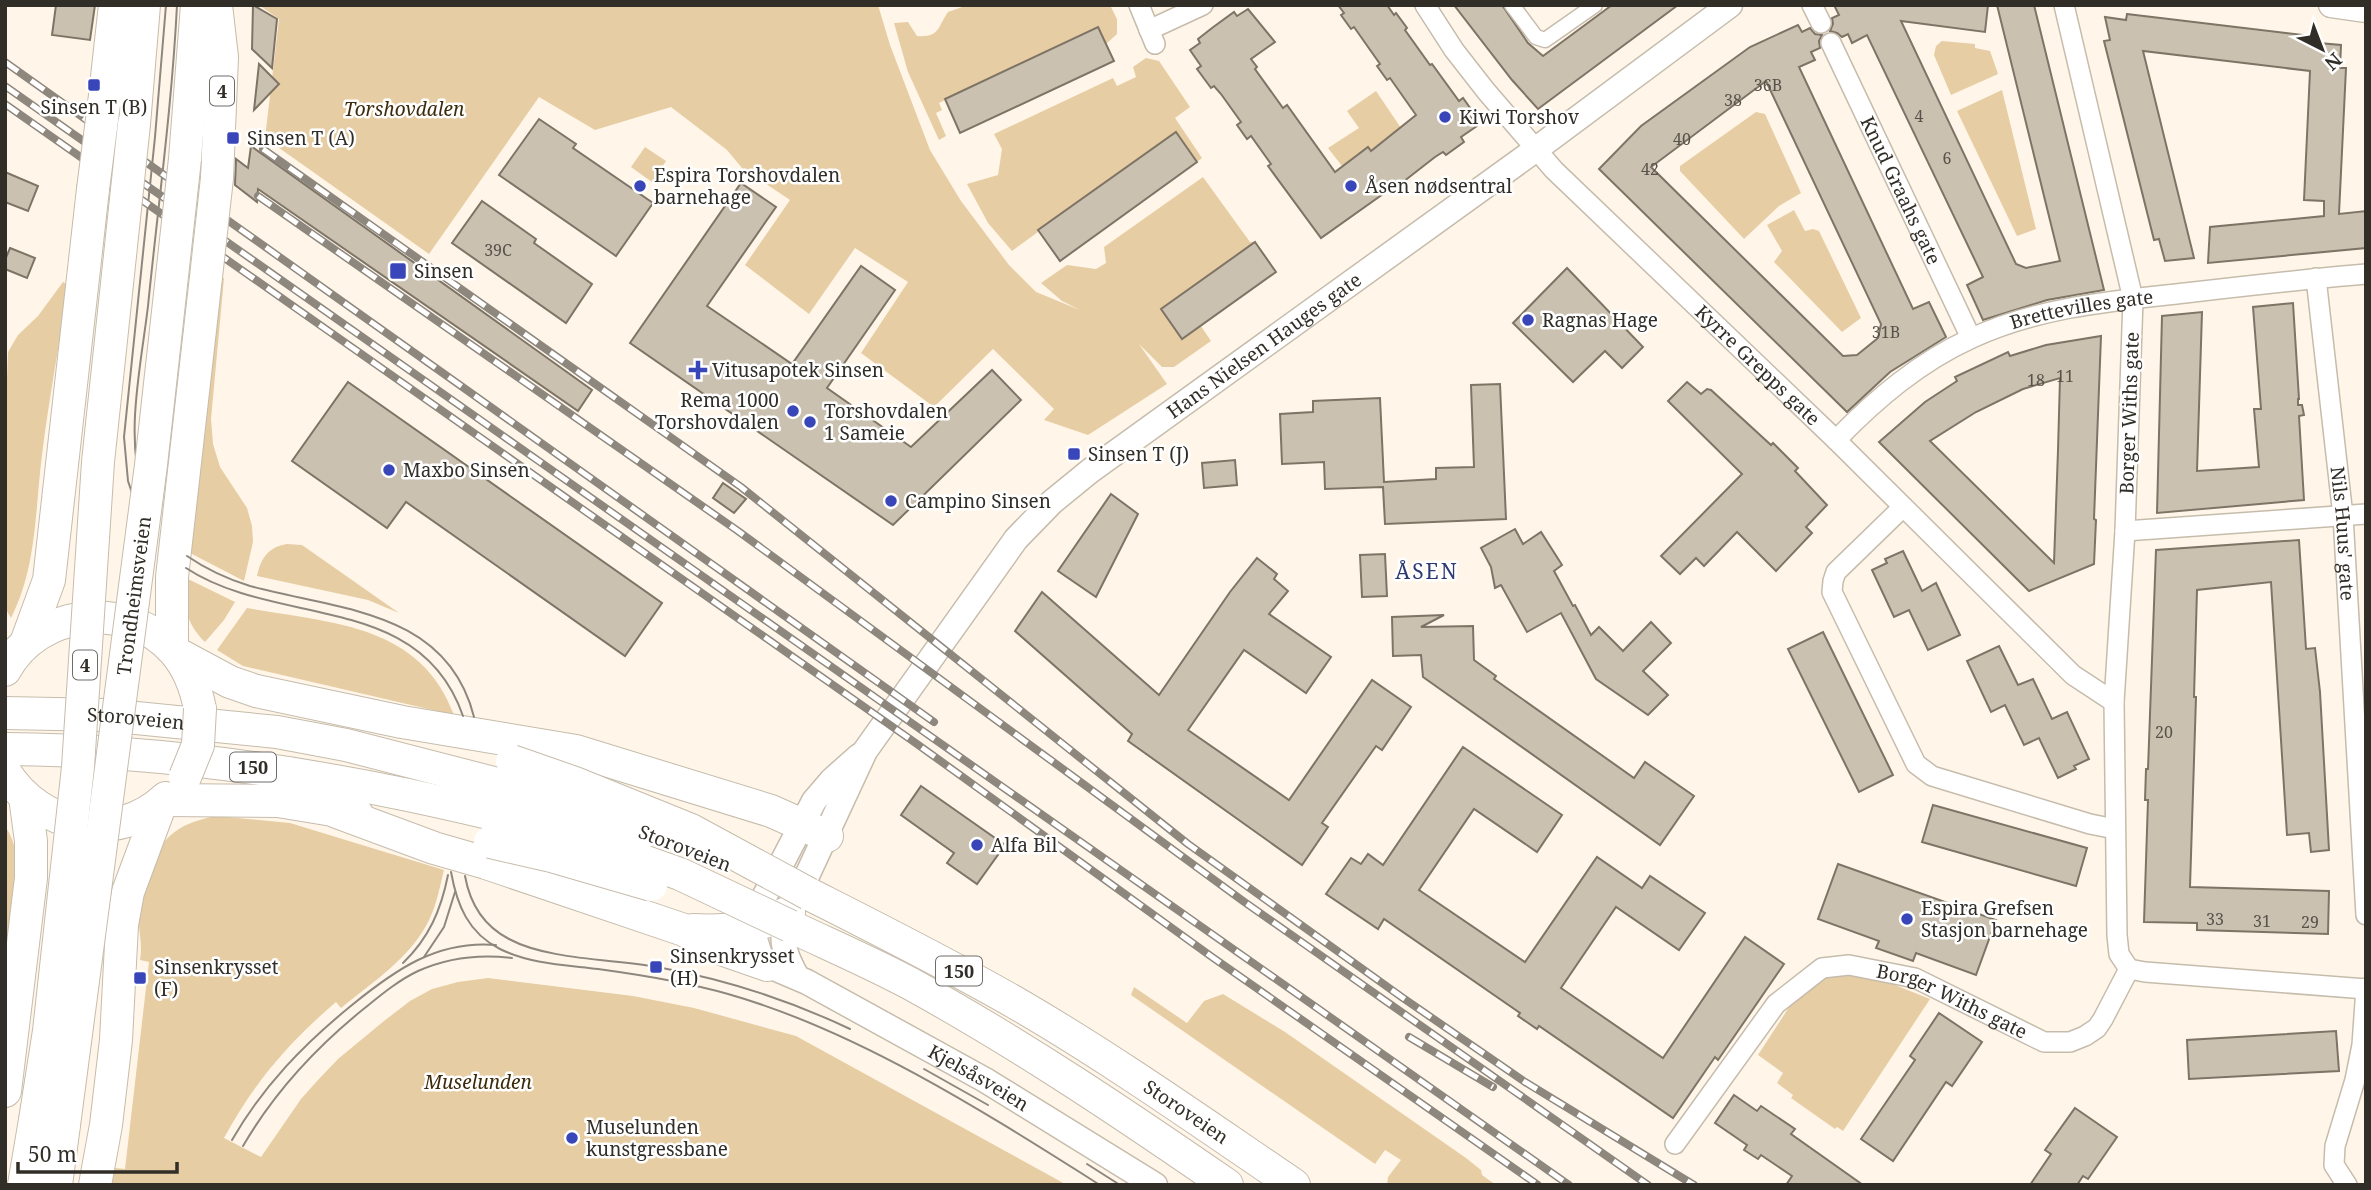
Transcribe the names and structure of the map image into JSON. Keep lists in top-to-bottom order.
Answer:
{
  "streets": {
    "highway": [
      "4",
      "Trondheimsveien",
      "Storoveien",
      "150"
    ],
    "street": [
      "Knud Graahs gate",
      "Brettevilles gate",
      "Hans Nielsen Hauges gate",
      "Kyrre Grepps gate",
      "Borger Withs gate",
      "Nils Huus' gate",
      "Kjelsåsveien"
    ]
  },
  "crossings": [
    ["4", "150"],
    ["Knud Graahs gate", "Brettevilles gate"],
    ["Brettevilles gate", "Kyrre Grepps gate"],
    ["Brettevilles gate", "Borger Withs gate"],
    ["Brettevilles gate", "Nils Huus' gate"],
    ["Hans Nielsen Hauges gate", "Kyrre Grepps gate"],
    ["Hans Nielsen Hauges gate", "Storoveien"],
    ["Hans Nielsen Hauges gate", "150"],
    ["Hans Nielsen Hauges gate", "Kjelsåsveien"],
    ["Kyrre Grepps gate", "Borger Withs gate"],
    ["Storoveien", "150"]
  ],
  "districts": ["ÅSEN"],
  "parks": ["Torshovdalen", "Muselunden"],
  "places": {
    "transit": [
      "Sinsen T (B)",
      "Sinsen T (A)",
      "Sinsen",
      "Sinsen T (J)",
      "Sinsenkrysset (H)",
      "Sinsenkrysset (F)"
    ],
    "other": [
      "Kiwi Torshov",
      "Espira Torshovdalen barnehage",
      "Åsen nødsentral",
      "Ragnas Hage",
      "Rema 1000 Torshovdalen",
      "Torshovdalen 1 Sameie",
      "Maxbo Sinsen",
      "Campino Sinsen",
      "Alfa Bil",
      "Espira Grefsen Stasjon barnehage",
      "Muselunden kunstgressbane"
    ],
    "health": ["Vitusapotek Sinsen"]
  },
  "house_numbers": [
    "36B",
    "38",
    "4",
    "40",
    "6",
    "42",
    "39C",
    "31B",
    "11",
    "18",
    "20",
    "33",
    "31",
    "29"
  ],
  "scale_bar": "50 m",
  "north": "bottom right"
}
